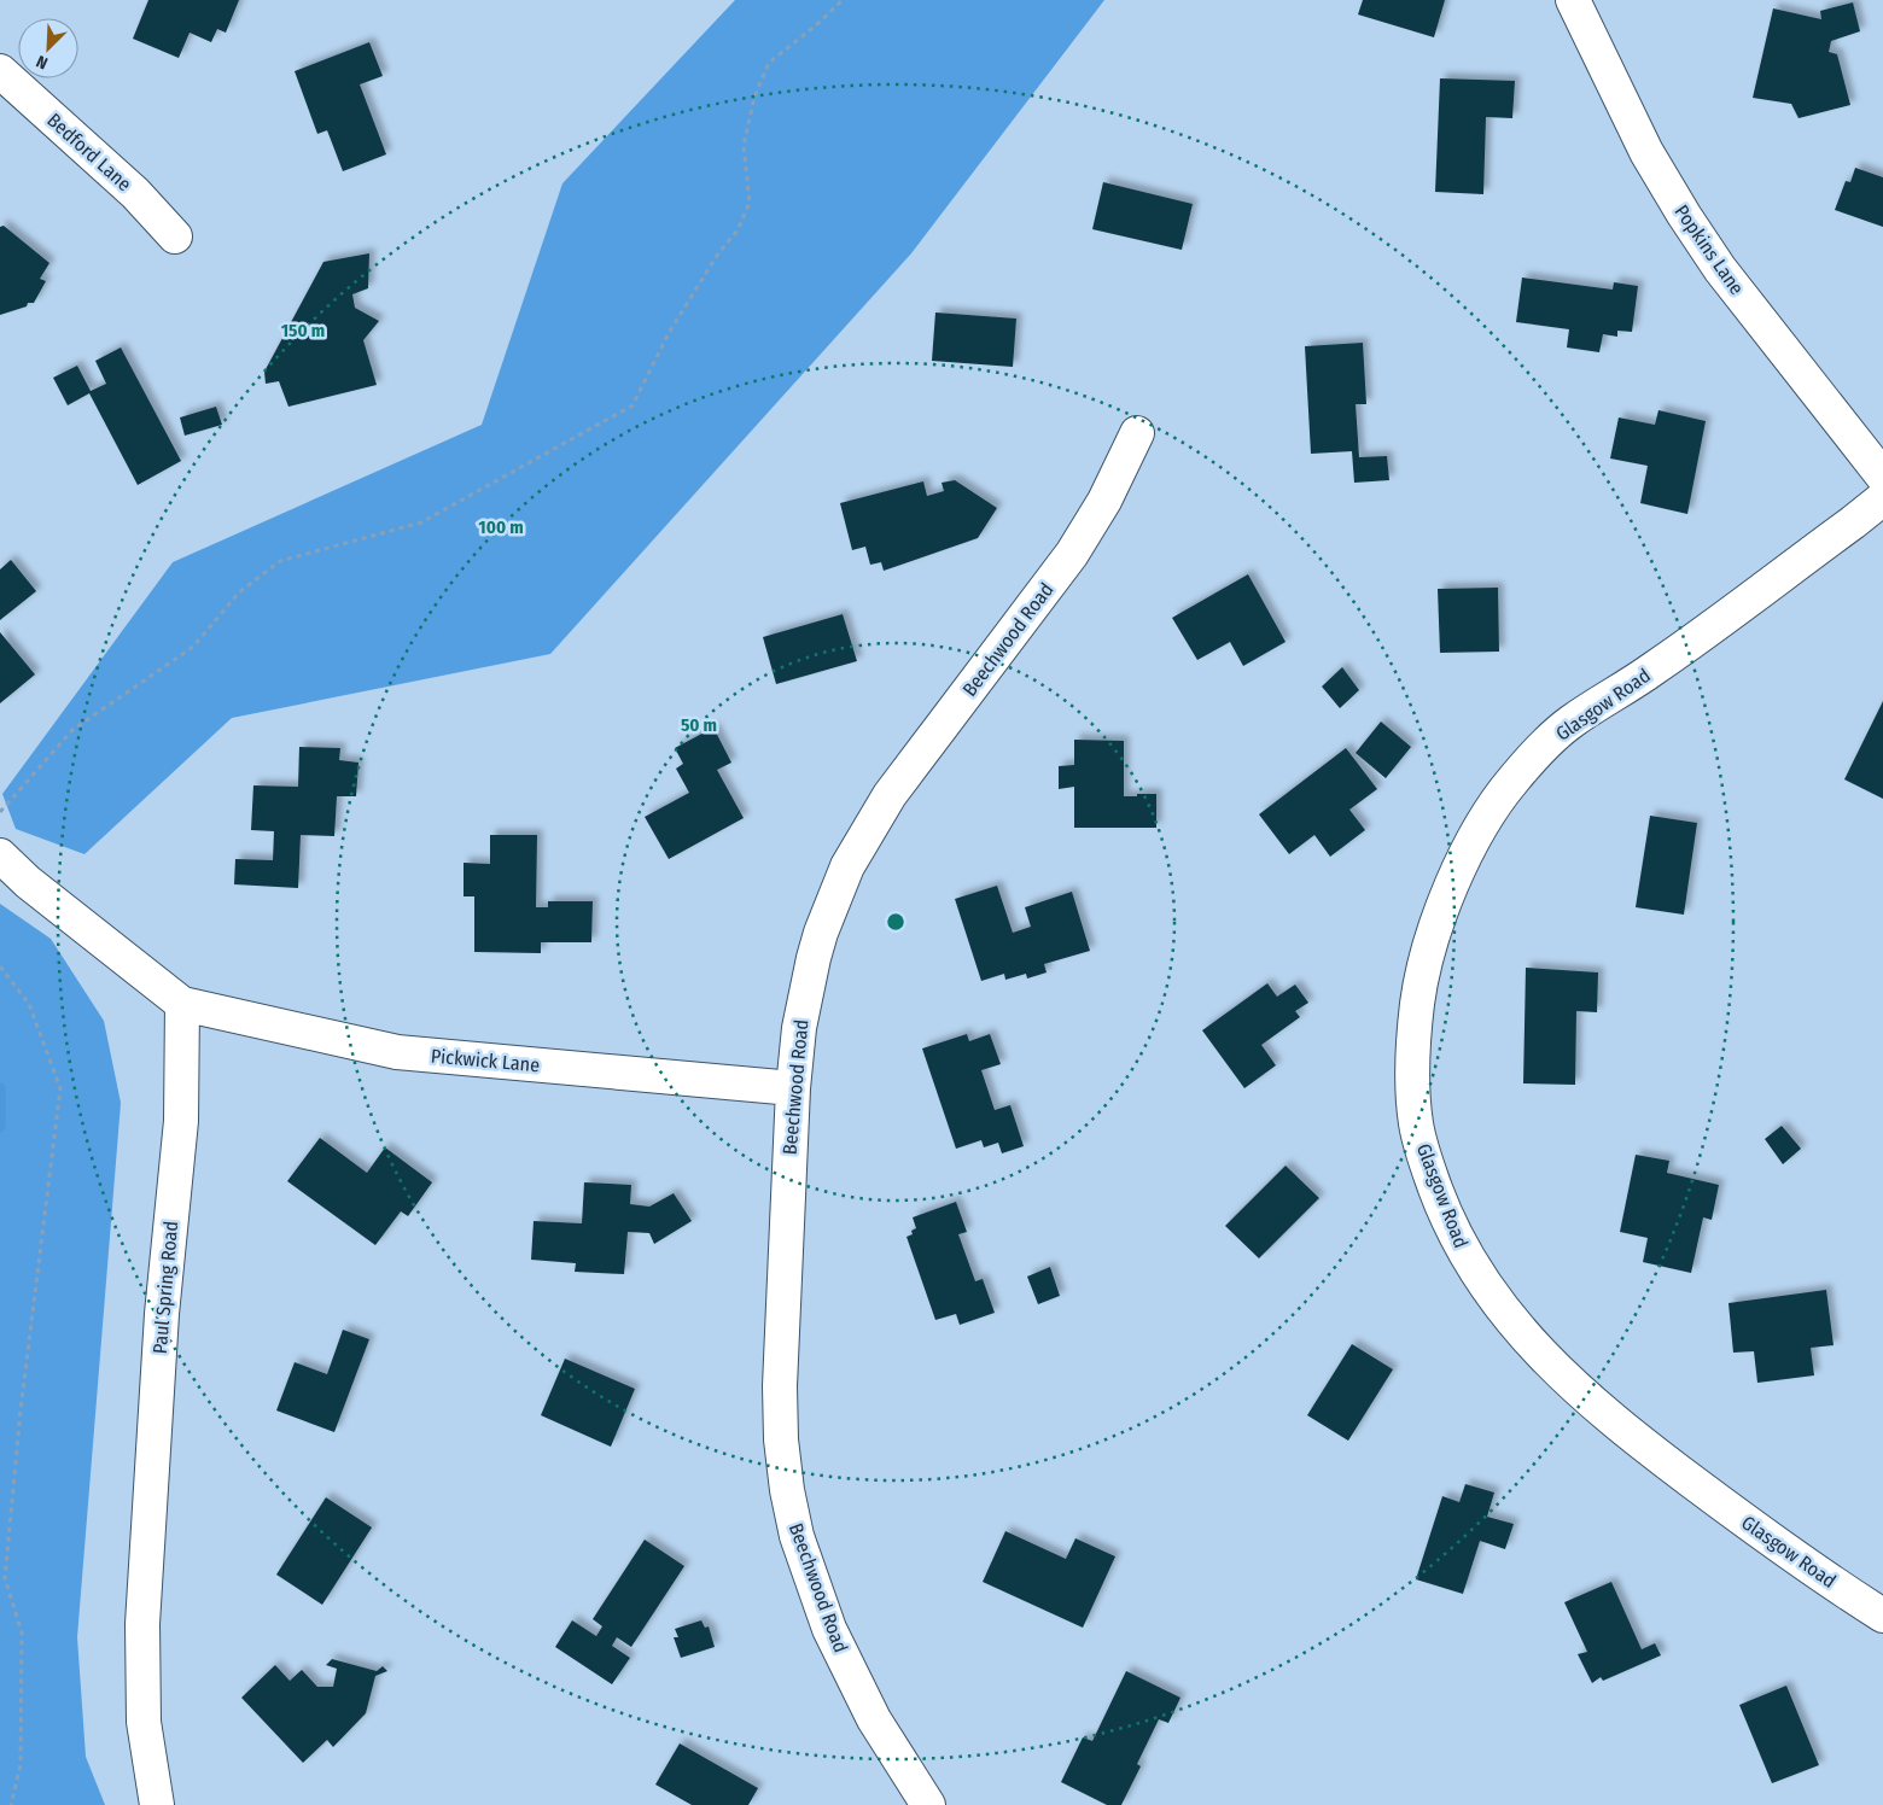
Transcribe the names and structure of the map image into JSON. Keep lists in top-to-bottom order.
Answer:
{
  "streets": {
    "street": [
      "Bedford Lane",
      "Popkins Lane",
      "Beechwood Road",
      "Glasgow Road",
      "Pickwick Lane",
      "Paul Spring Road"
    ]
  },
  "crossings": [
    ["Beechwood Road", "Pickwick Lane"],
    ["Pickwick Lane", "Paul Spring Road"]
  ],
  "north": "bottom left",
  "rings": ["150 m", "100 m", "50 m"]
}
